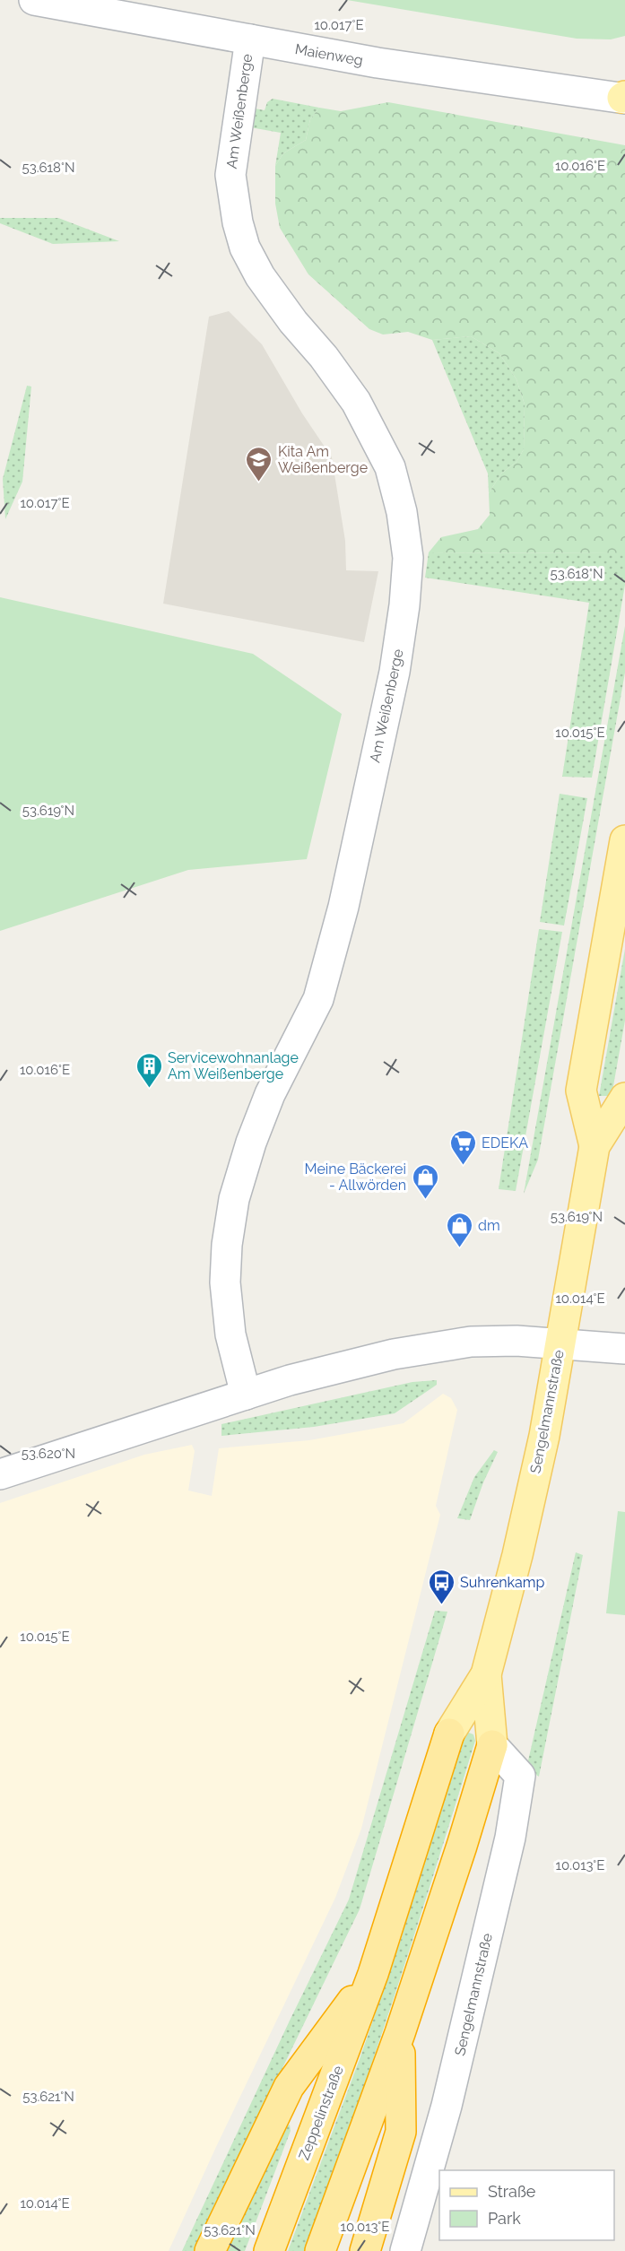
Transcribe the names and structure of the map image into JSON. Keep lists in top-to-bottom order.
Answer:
{
  "streets": {
    "highway": ["Sengelmannstraße", "Zeppelinstraße"],
    "street": ["Maienweg", "Am Weißenberge"]
  },
  "crossings": [
    ["Maienweg", "Am Weißenberge"],
    ["Sengelmannstraße", "Zeppelinstraße"]
  ],
  "places": {
    "school or university": ["Kita Am Weißenberge"],
    "building": ["Servicewohnanlage Am Weißenberge"],
    "supermarket": ["EDEKA"],
    "shop": ["Meine Bäckerei - Allwörden", "dm"],
    "bus stop": ["Suhrenkamp"]
  },
  "legend": ["Straße", "Park"],
  "coordinates": [
    "10.017°E",
    "10.016°E",
    "53.618°N",
    "10.015°E",
    "53.619°N",
    "10.014°E",
    "53.620°N",
    "10.013°E",
    "53.621°N"
  ]
}
